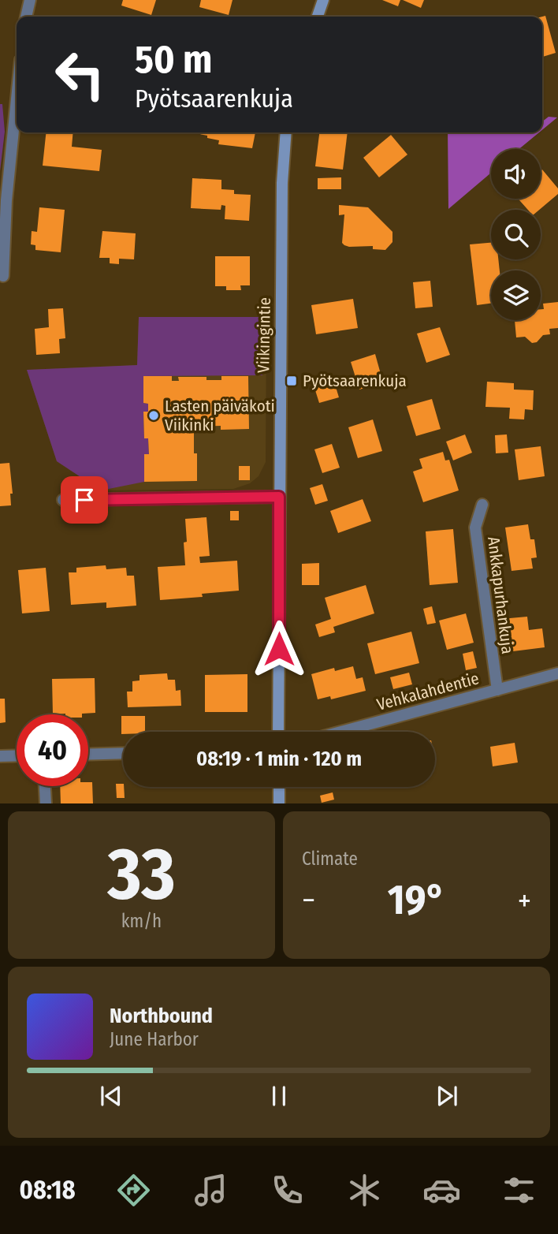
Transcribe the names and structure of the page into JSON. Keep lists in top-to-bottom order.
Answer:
{
  "streets": {
    "street": ["Viikingintie", "Ankkapurhankuja", "Vehkalahdentie"]
  },
  "crossings": [
    ["Ankkapurhankuja", "Vehkalahdentie"]
  ],
  "places": {
    "transit": ["Pyötsaarenkuja"],
    "other": ["Lasten päiväkoti Viikinki"]
  },
  "page": {
    "turn": ["50 m", "Pyötsaarenkuja"],
    "limit": "40",
    "trip": "08:19 · 1 min · 120 m",
    "tile": [
      ["33", "km/h"],
      "Climate"
    ],
    "heat": ["−", "19°", "+"],
    "song": ["Northbound", "June Harbor"],
    "tabs": "08:18"
  }
}
